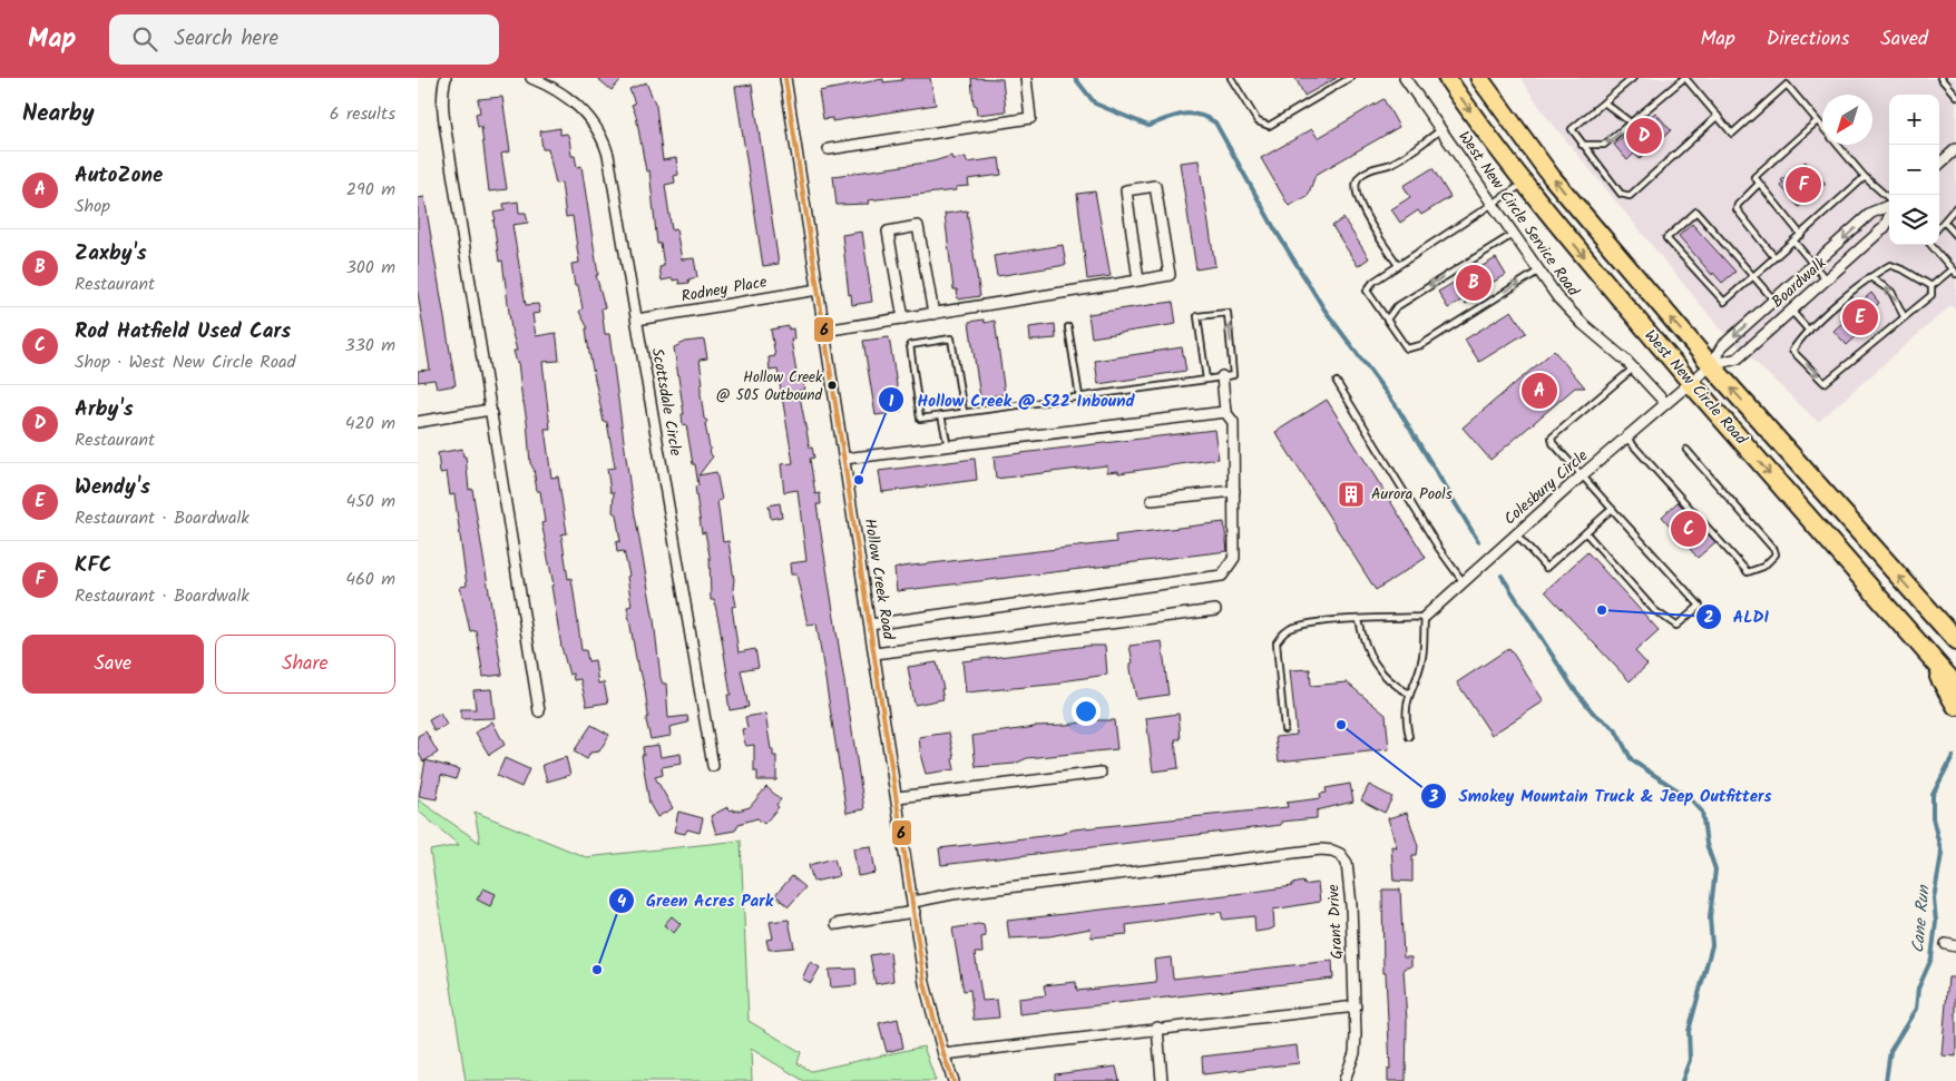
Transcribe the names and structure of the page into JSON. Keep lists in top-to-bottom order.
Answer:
{
  "streets": {
    "highway": ["West New Circle Road"],
    "street": [
      "West New Circle Service Road",
      "Boardwalk",
      "Rodney Place",
      "Scottsdale Circle",
      "Colesbury Circle",
      "Hollow Creek Road",
      "Grant Drive"
    ]
  },
  "crossings": [
    ["West New Circle Service Road", "Colesbury Circle"],
    ["Boardwalk", "West New Circle Road"],
    ["Boardwalk", "Colesbury Circle"],
    ["Rodney Place", "Scottsdale Circle"],
    ["Rodney Place", "Hollow Creek Road"],
    ["West New Circle Road", "Colesbury Circle"],
    ["Hollow Creek Road", "Grant Drive"]
  ],
  "water": ["Cane Run"],
  "places": {
    "other": [
      "Hollow Creek @ 505 Outbound",
      "Hollow Creek @ 522 Inbound",
      "ALDI",
      "Smokey Mountain Truck & Jeep Outfitters",
      "Green Acres Park"
    ],
    "building": ["Aurora Pools"]
  },
  "lines": ["transit line 6"],
  "north": "bottom left",
  "page": {
    "header": "Map",
    "search": "Search here",
    "nav": ["Map", "Directions", "Saved"],
    "heading": ["Nearby", "6 results"],
    "map_buttons": ["+", "−"],
    "pins": [
      "D",
      "F",
      "B",
      "E",
      "A",
      "C"
    ],
    "list": [
      {
        "mark": "A",
        "name": "AutoZone",
        "note": "Shop",
        "value": "290 m"
      },
      {
        "mark": "B",
        "name": "Zaxby's",
        "note": "Restaurant",
        "value": "300 m"
      },
      {
        "mark": "C",
        "name": "Rod Hatfield Used Cars",
        "note": "Shop · West New Circle Road",
        "value": "330 m"
      },
      {
        "mark": "D",
        "name": "Arby's",
        "note": "Restaurant",
        "value": "420 m"
      },
      {
        "mark": "E",
        "name": "Wendy's",
        "note": "Restaurant · Boardwalk",
        "value": "450 m"
      },
      {
        "mark": "F",
        "name": "KFC",
        "note": "Restaurant · Boardwalk",
        "value": "460 m"
      }
    ],
    "buttons": ["Save", "Share"]
  }
}
